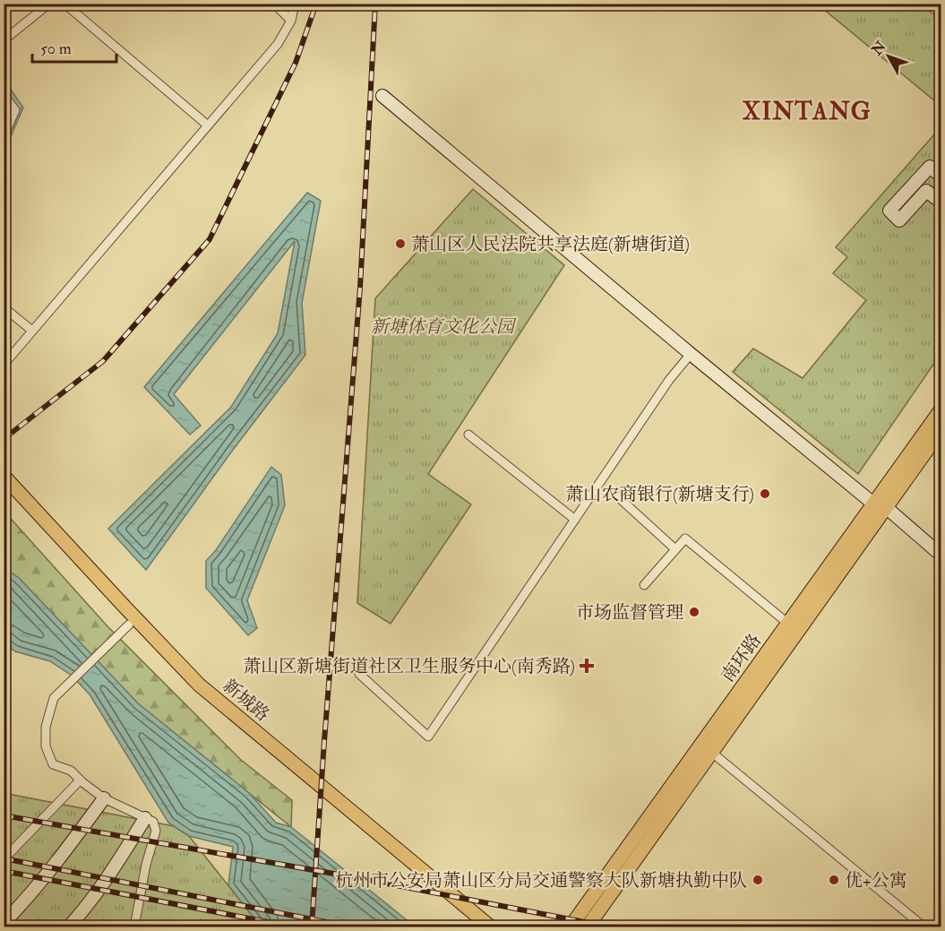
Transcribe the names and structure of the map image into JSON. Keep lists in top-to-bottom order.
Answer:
{
  "streets": {
    "main road": ["南环路", "新城路"]
  },
  "districts": ["XINTANG"],
  "parks": ["新塘体育文化公园"],
  "places": {
    "other": [
      "萧山区人民法院共享法庭(新塘街道)",
      "萧山农商银行(新塘支行)",
      "市场监督管理",
      "杭州市公安局萧山区分局交通警察大队新塘执勤中队",
      "优+公寓"
    ],
    "health": ["萧山区新塘街道社区卫生服务中心(南秀路)"]
  },
  "scale_bar": "50 m",
  "north": "top left"
}
